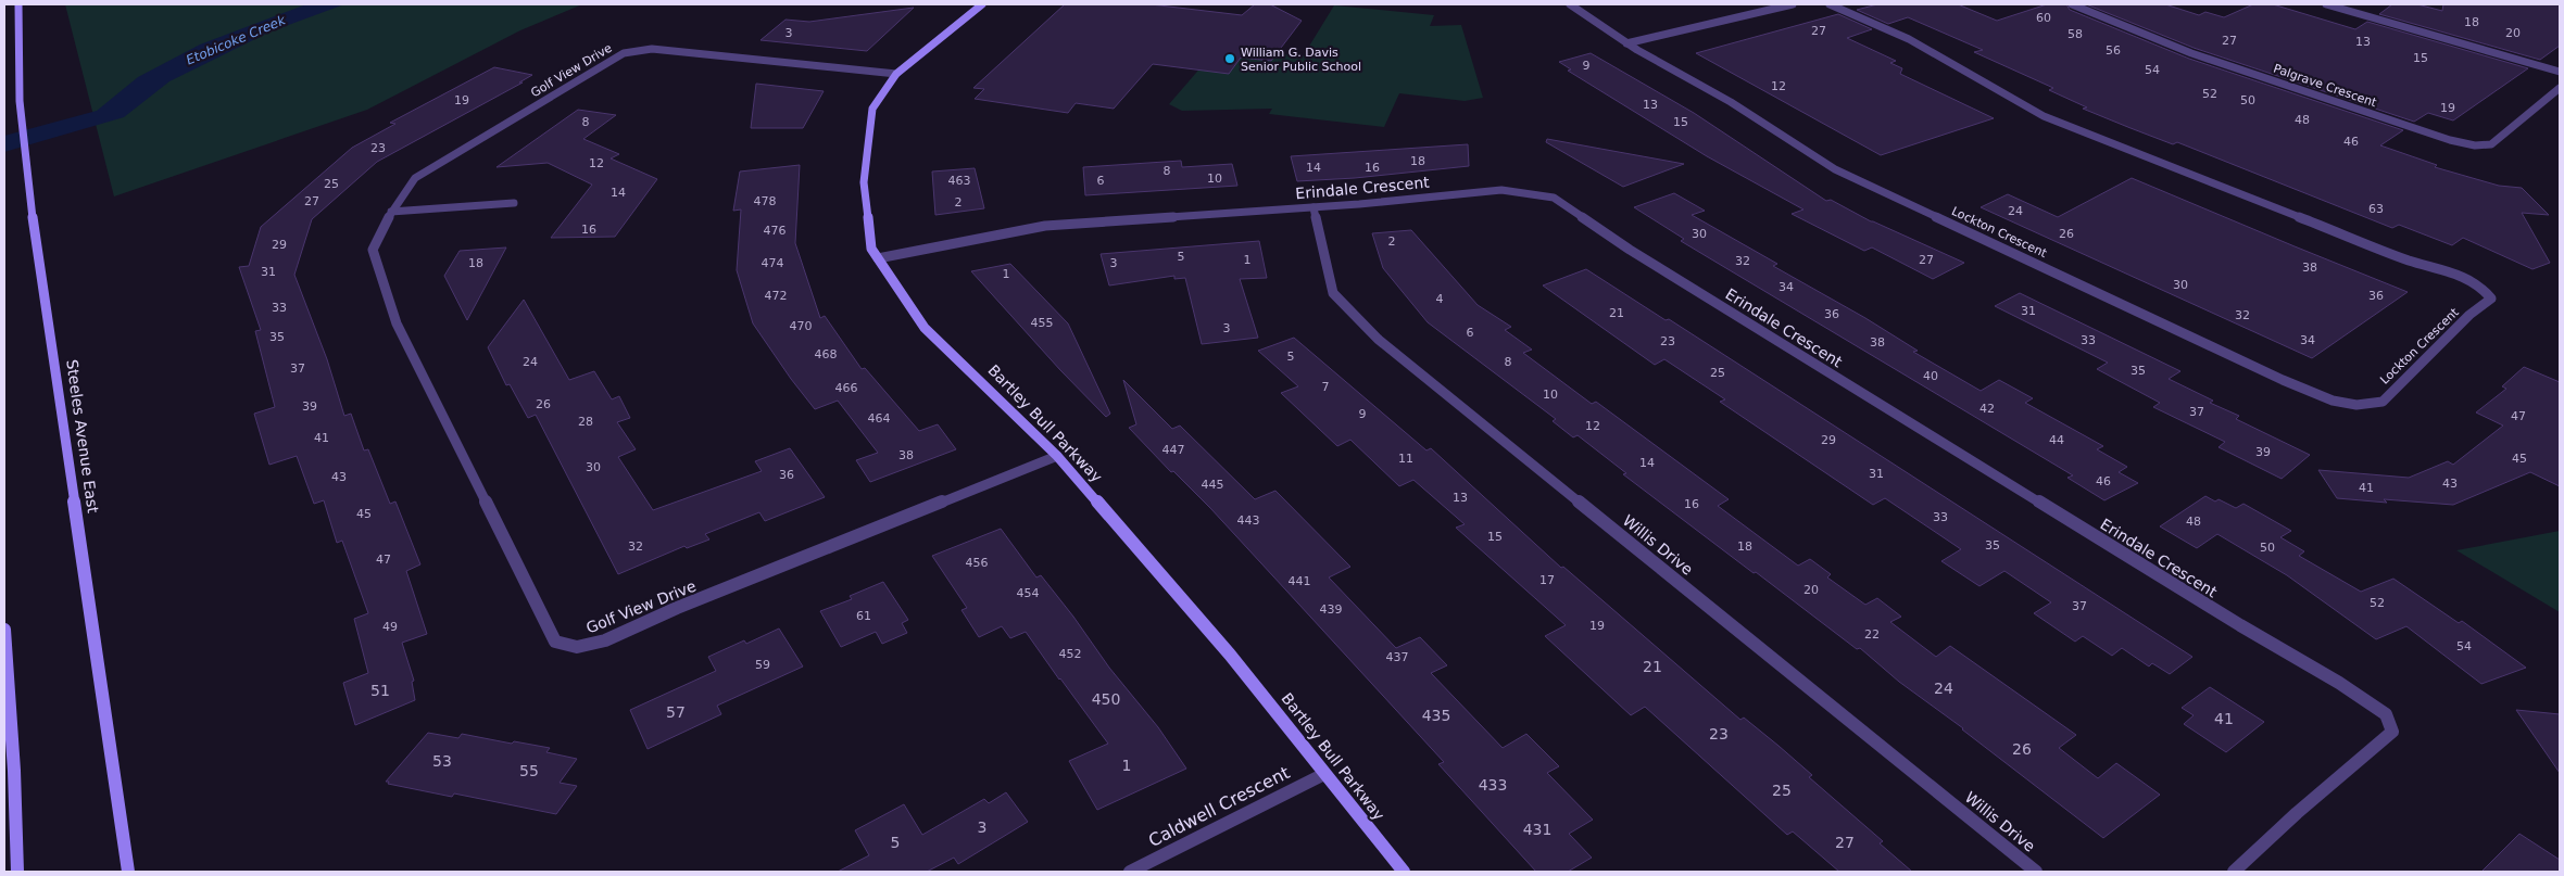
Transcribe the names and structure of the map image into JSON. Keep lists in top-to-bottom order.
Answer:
{
  "streets": {
    "main road": ["Bartley Bull Parkway", "Steeles Avenue East"],
    "street": [
      "Golf View Drive",
      "Palgrave Crescent",
      "Erindale Crescent",
      "Lockton Crescent",
      "Willis Drive",
      "Caldwell Crescent"
    ]
  },
  "crossings": [
    ["Golf View Drive", "Bartley Bull Parkway"],
    ["Erindale Crescent", "Bartley Bull Parkway"],
    ["Erindale Crescent", "Willis Drive"],
    ["Bartley Bull Parkway", "Caldwell Crescent"]
  ],
  "water": ["Etobicoke Creek"],
  "places": ["William G. Davis Senior Public School"],
  "house_numbers": [
    "60",
    "18",
    "27",
    "3",
    "20",
    "58",
    "27",
    "13",
    "56",
    "15",
    "9",
    "54",
    "12",
    "52",
    "19",
    "50",
    "13",
    "19",
    "48",
    "8",
    "15",
    "46",
    "23",
    "18",
    "12",
    "14",
    "16",
    "8",
    "10",
    "463",
    "6",
    "25",
    "14",
    "27",
    "478",
    "2",
    "63",
    "24",
    "16",
    "476",
    "30",
    "26",
    "2",
    "29",
    "5",
    "1",
    "27",
    "32",
    "18",
    "474",
    "3",
    "38",
    "31",
    "1",
    "30",
    "34",
    "472",
    "36",
    "4",
    "33",
    "31",
    "21",
    "36",
    "32",
    "455",
    "470",
    "3",
    "6",
    "35",
    "33",
    "34",
    "23",
    "38",
    "468",
    "5",
    "24",
    "8",
    "37",
    "35",
    "25",
    "40",
    "7",
    "466",
    "10",
    "26",
    "39",
    "42",
    "37",
    "9",
    "47",
    "464",
    "28",
    "12",
    "41",
    "29",
    "44",
    "447",
    "39",
    "38",
    "11",
    "45",
    "14",
    "30",
    "31",
    "36",
    "43",
    "46",
    "43",
    "445",
    "41",
    "13",
    "16",
    "45",
    "33",
    "443",
    "48",
    "15",
    "35",
    "32",
    "18",
    "50",
    "47",
    "456",
    "17",
    "441",
    "20",
    "454",
    "52",
    "37",
    "439",
    "61",
    "19",
    "49",
    "22",
    "54",
    "452",
    "437",
    "59",
    "21",
    "24",
    "51",
    "450",
    "57",
    "435",
    "41",
    "23",
    "26",
    "53",
    "1",
    "55",
    "433",
    "25",
    "3",
    "431",
    "5",
    "27"
  ]
}
